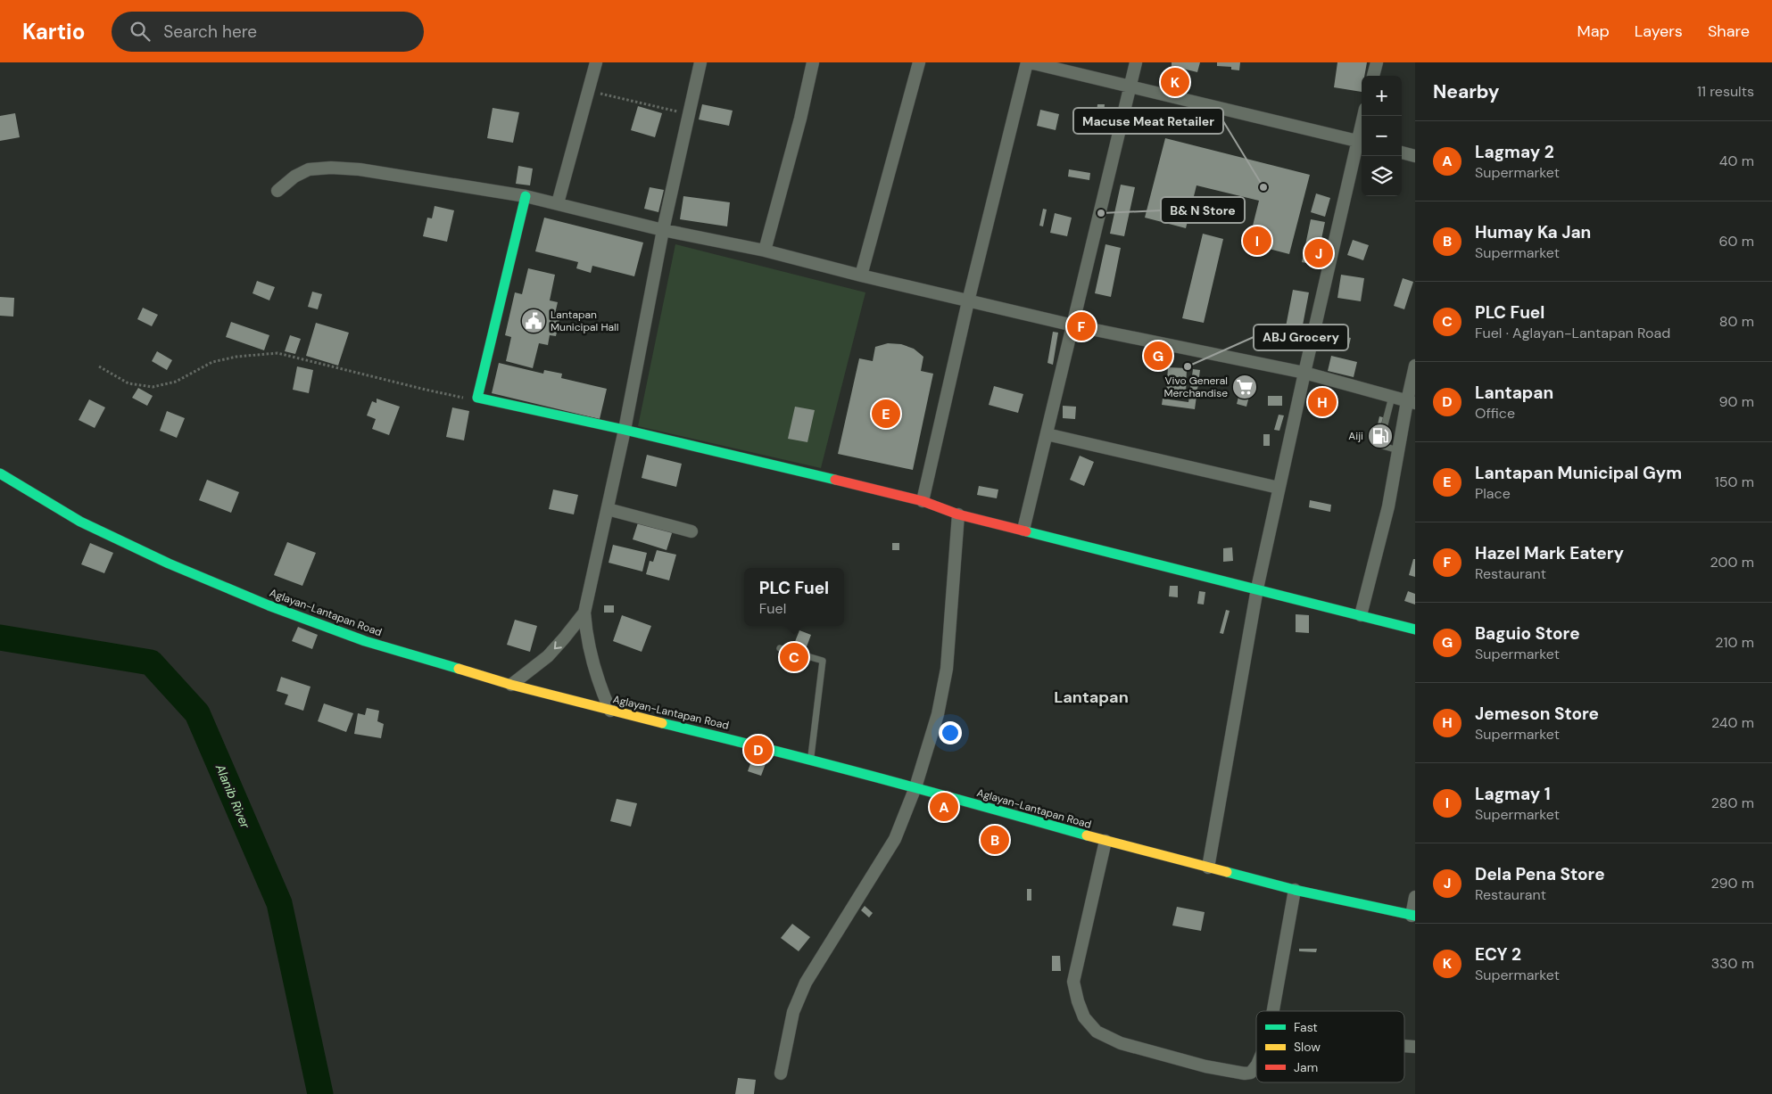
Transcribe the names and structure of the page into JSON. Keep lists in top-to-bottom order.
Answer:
{
  "streets": {
    "main road": ["Aglayan-Lantapan Road"]
  },
  "districts": ["Lantapan"],
  "water": ["Alanib River"],
  "places": {
    "other": ["Macuse Meat Retailer", "B& N Store", "ABJ Grocery"],
    "public building": ["Lantapan Municipal Hall"],
    "supermarket": ["Vivo General Merchandise"],
    "fuel station": ["Aiji"]
  },
  "legend": ["Fast", "Slow", "Jam"],
  "page": {
    "header": "Kartio",
    "search": "Search here",
    "nav": ["Map", "Layers", "Share"],
    "heading": ["Nearby", "11 results"],
    "pins": [
      "K",
      "I",
      "J",
      "F",
      "G",
      "H",
      "E",
      "C",
      "D",
      "A",
      "B"
    ],
    "map_buttons": ["+", "−"],
    "list": [
      {
        "mark": "A",
        "name": "Lagmay 2",
        "note": "Supermarket",
        "value": "40 m"
      },
      {
        "mark": "B",
        "name": "Humay Ka Jan",
        "note": "Supermarket",
        "value": "60 m"
      },
      {
        "mark": "C",
        "name": "PLC Fuel",
        "note": "Fuel · Aglayan-Lantapan Road",
        "value": "80 m"
      },
      {
        "mark": "D",
        "name": "Lantapan",
        "note": "Office",
        "value": "90 m"
      },
      {
        "mark": "E",
        "name": "Lantapan Municipal Gym",
        "note": "Place",
        "value": "150 m"
      },
      {
        "mark": "F",
        "name": "Hazel Mark Eatery",
        "note": "Restaurant",
        "value": "200 m"
      },
      {
        "mark": "G",
        "name": "Baguio Store",
        "note": "Supermarket",
        "value": "210 m"
      },
      {
        "mark": "H",
        "name": "Jemeson Store",
        "note": "Supermarket",
        "value": "240 m"
      },
      {
        "mark": "I",
        "name": "Lagmay 1",
        "note": "Supermarket",
        "value": "280 m"
      },
      {
        "mark": "J",
        "name": "Dela Pena Store",
        "note": "Restaurant",
        "value": "290 m"
      },
      {
        "mark": "K",
        "name": "ECY 2",
        "note": "Supermarket",
        "value": "330 m"
      }
    ],
    "popup": ["PLC Fuel", "Fuel"]
  }
}
